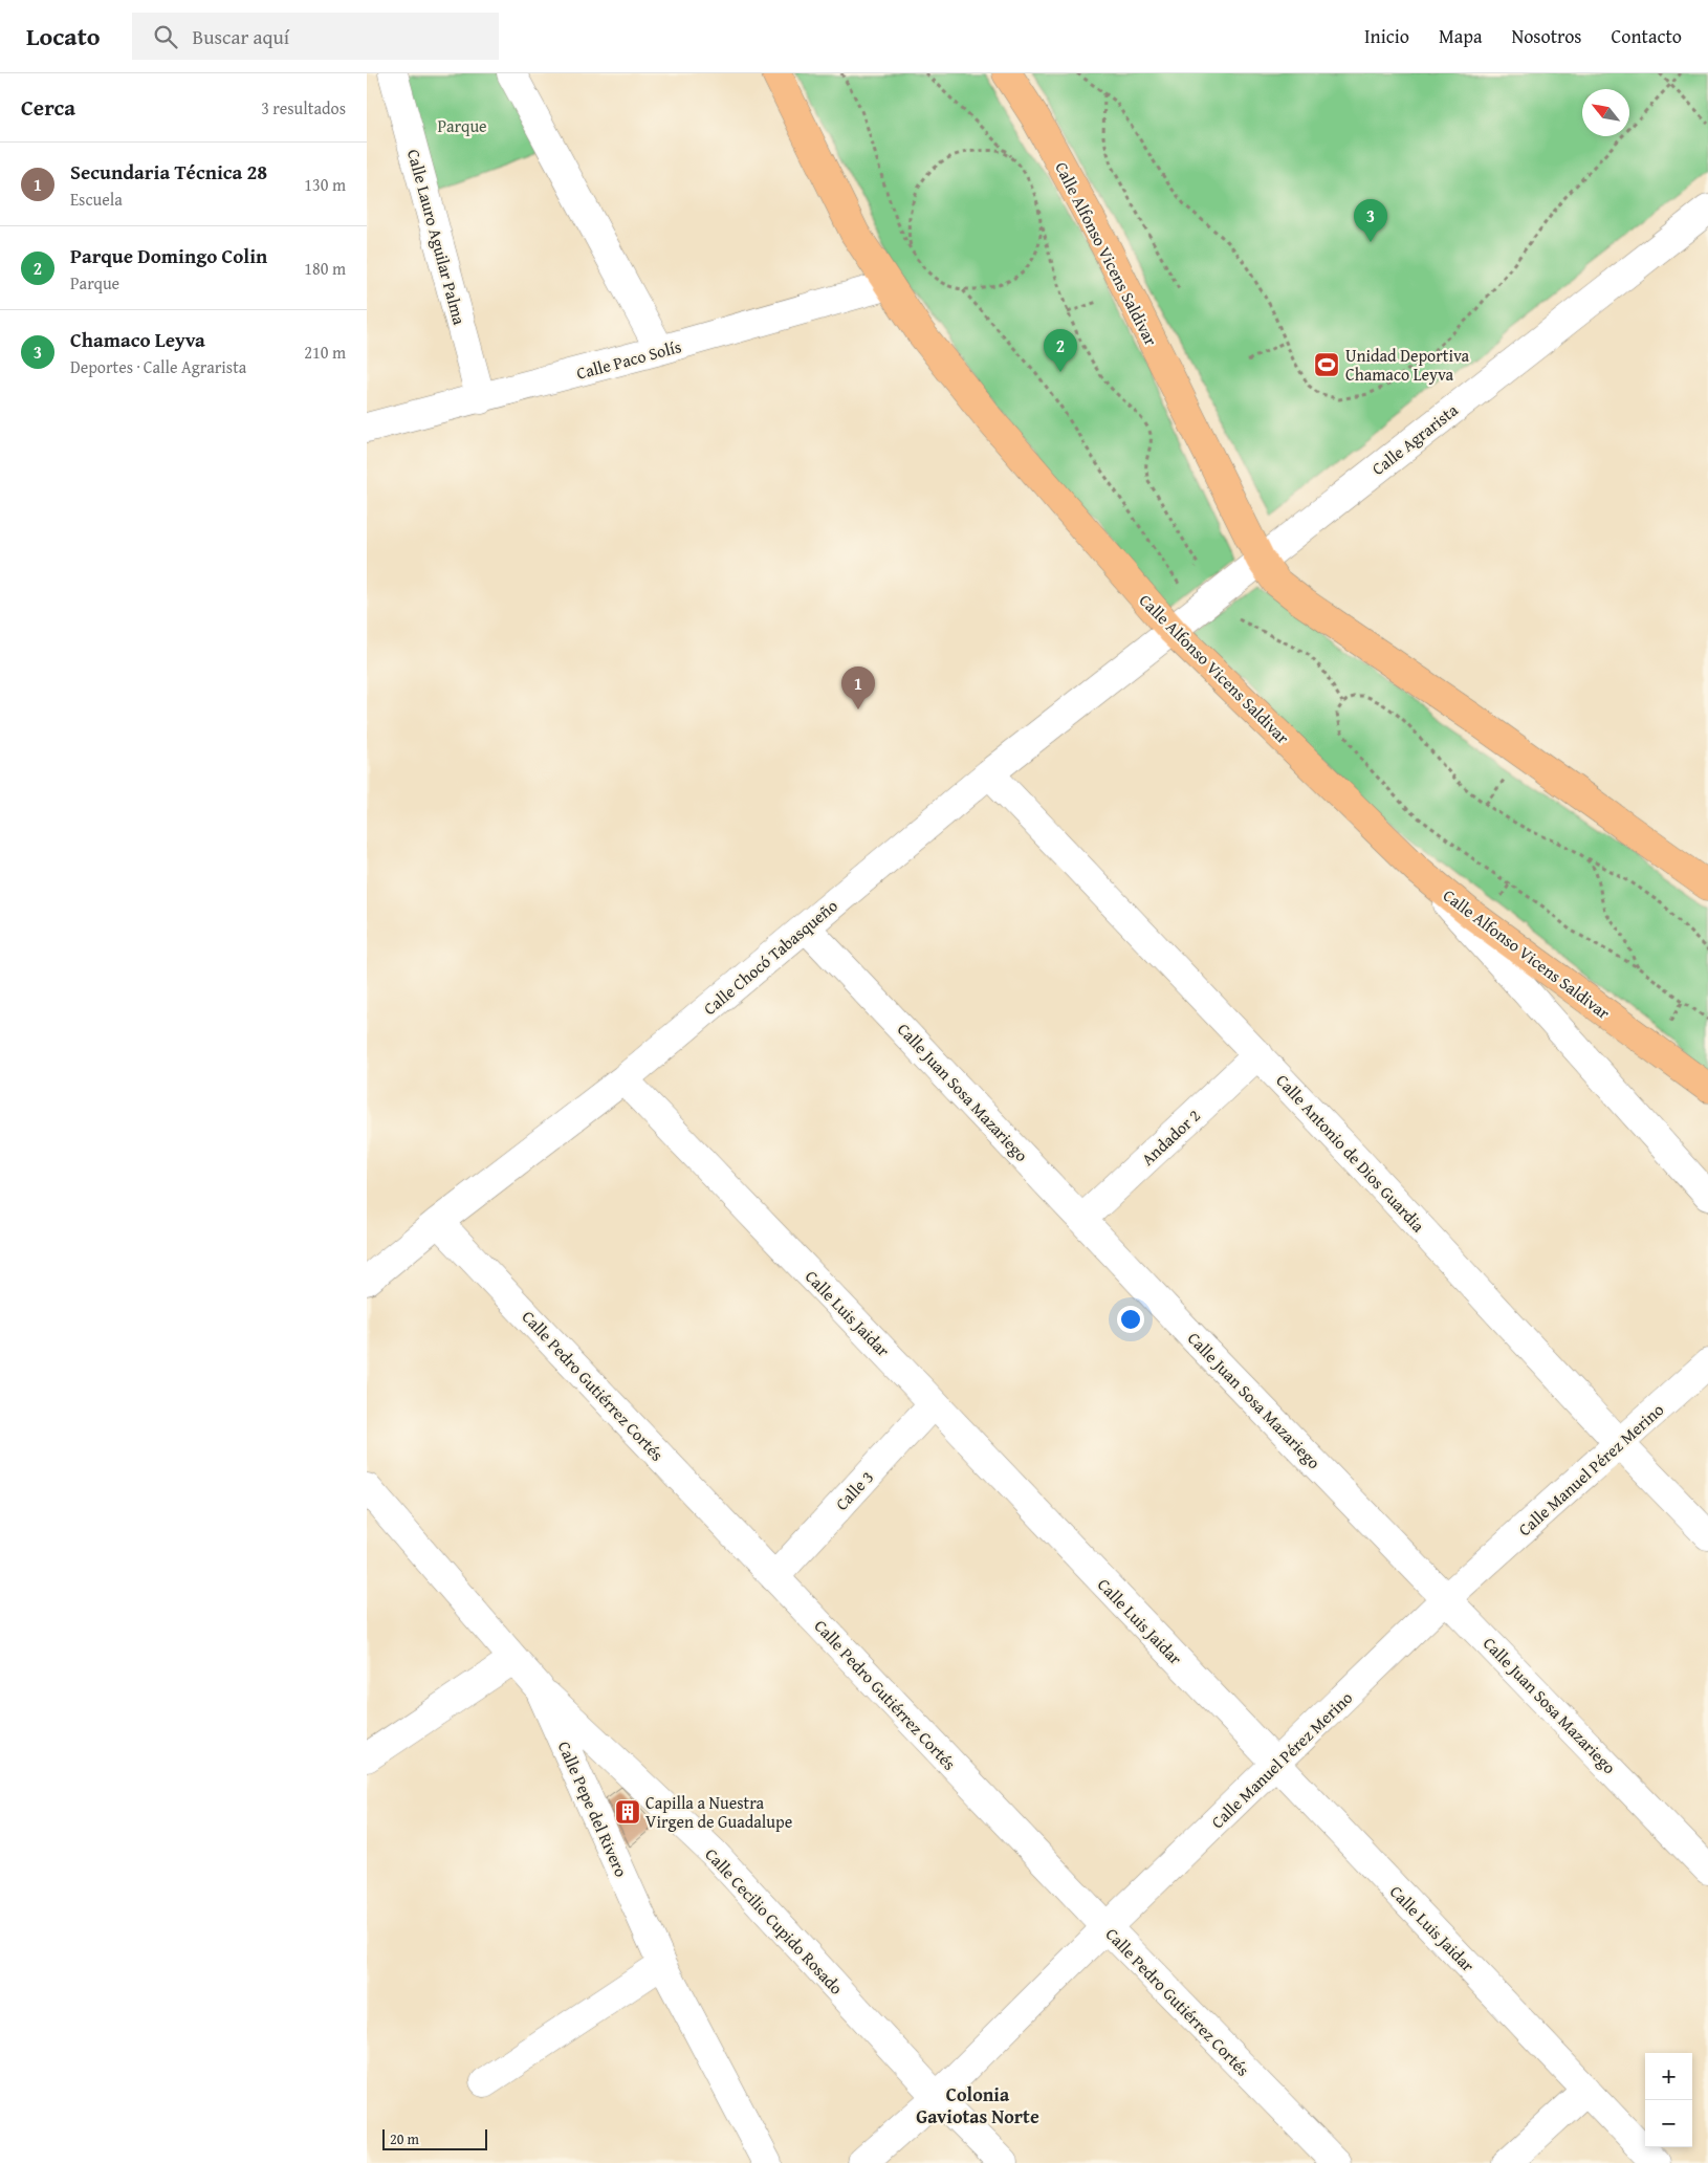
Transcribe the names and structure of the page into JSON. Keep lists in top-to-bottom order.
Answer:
{
  "streets": {
    "main road": ["Calle Alfonso Vicens Saldivar"],
    "street": [
      "Calle Lauro Aguilar Palma",
      "Calle Paco Solís",
      "Calle Agrarista",
      "Calle Chocó Tabasqueño",
      "Calle Juan Sosa Mazariego",
      "Andador 2",
      "Calle Antonio de Dios Guardia",
      "Calle Luis Jaidar",
      "Calle Pedro Gutiérrez Cortés",
      "Calle Manuel Pérez Merino",
      "Calle 3",
      "Calle Pepe del Rivero",
      "Calle Cecilio Cupido Rosado"
    ]
  },
  "crossings": [
    ["Calle Lauro Aguilar Palma", "Calle Paco Solís"],
    ["Calle Alfonso Vicens Saldivar", "Calle Paco Solís"],
    ["Calle Alfonso Vicens Saldivar", "Calle Agrarista"],
    ["Calle Alfonso Vicens Saldivar", "Calle Chocó Tabasqueño"],
    ["Calle Agrarista", "Calle Chocó Tabasqueño"],
    ["Calle Chocó Tabasqueño", "Calle Juan Sosa Mazariego"],
    ["Calle Chocó Tabasqueño", "Calle Antonio de Dios Guardia"],
    ["Calle Chocó Tabasqueño", "Calle Luis Jaidar"],
    ["Calle Chocó Tabasqueño", "Calle Pedro Gutiérrez Cortés"],
    ["Calle Juan Sosa Mazariego", "Andador 2"],
    ["Calle Juan Sosa Mazariego", "Calle Manuel Pérez Merino"],
    ["Andador 2", "Calle Antonio de Dios Guardia"],
    ["Calle Antonio de Dios Guardia", "Calle Manuel Pérez Merino"],
    ["Calle Luis Jaidar", "Calle Manuel Pérez Merino"],
    ["Calle Luis Jaidar", "Calle 3"],
    ["Calle Pedro Gutiérrez Cortés", "Calle Manuel Pérez Merino"],
    ["Calle Pedro Gutiérrez Cortés", "Calle 3"],
    ["Calle Manuel Pérez Merino", "Calle Cecilio Cupido Rosado"],
    ["Calle Pepe del Rivero", "Calle Cecilio Cupido Rosado"]
  ],
  "districts": ["Colonia Gaviotas Norte"],
  "parks": ["Parque"],
  "places": {
    "sports": ["Unidad Deportiva Chamaco Leyva"],
    "building": ["Capilla a Nuestra Virgen de Guadalupe"]
  },
  "scale_bar": "20 m",
  "north": "top left",
  "page": {
    "header": "Locato",
    "search": "Buscar aquí",
    "nav": [
      "Inicio",
      "Mapa",
      "Nosotros",
      "Contacto"
    ],
    "heading": ["Cerca", "3 resultados"],
    "list": [
      {
        "mark": "1",
        "name": "Secundaria Técnica 28",
        "note": "Escuela",
        "value": "130 m"
      },
      {
        "mark": "2",
        "name": "Parque Domingo Colin",
        "note": "Parque",
        "value": "180 m"
      },
      {
        "mark": "3",
        "name": "Chamaco Leyva",
        "note": "Deportes · Calle Agrarista",
        "value": "210 m"
      }
    ],
    "pins": ["3", "2", "1"],
    "map_buttons": ["+", "−"],
    "scale": "20 m"
  }
}
